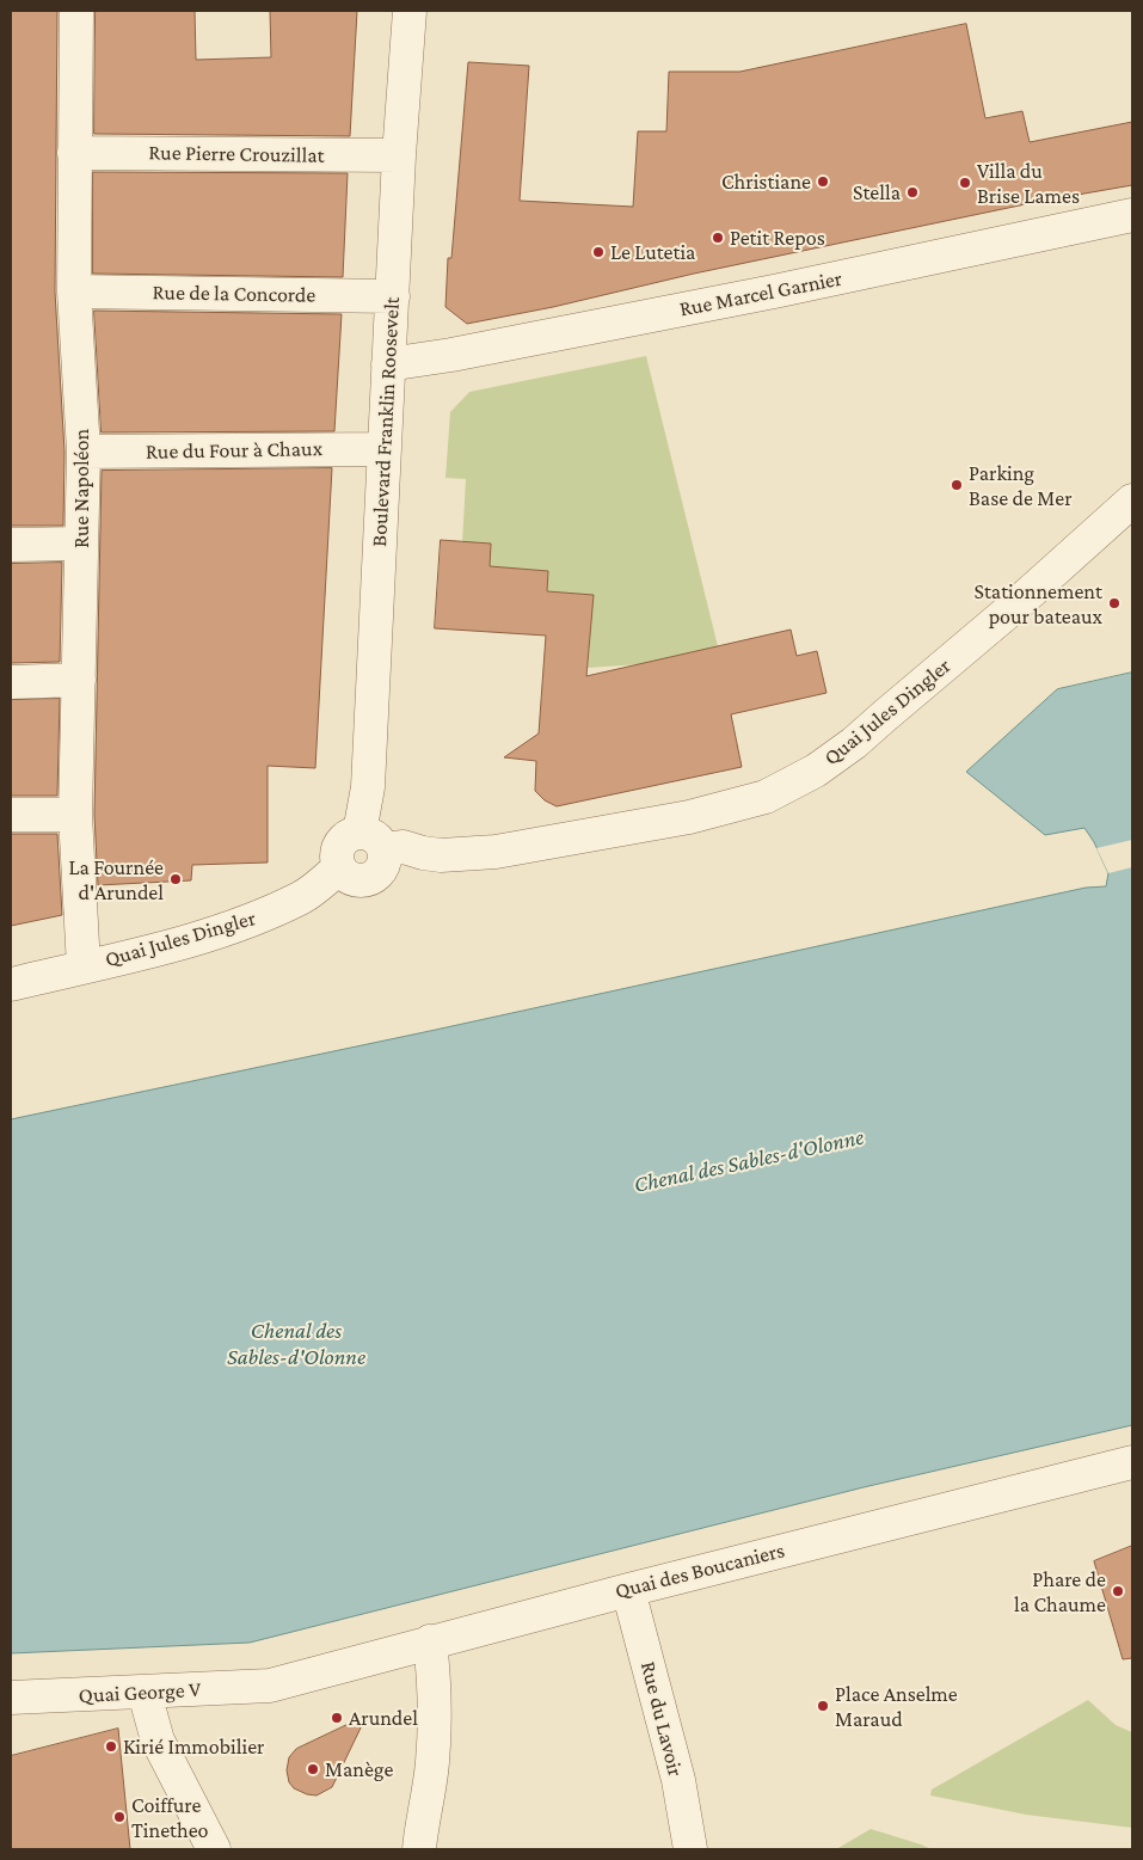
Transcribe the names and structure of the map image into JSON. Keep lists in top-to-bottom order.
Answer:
{
  "streets": {
    "street": [
      "Rue Pierre Crouzillat",
      "Rue de la Concorde",
      "Rue Marcel Garnier",
      "Boulevard Franklin Roosevelt",
      "Rue du Four à Chaux",
      "Rue Napoléon",
      "Quai Jules Dingler",
      "Quai des Boucaniers",
      "Quai George V",
      "Rue du Lavoir"
    ]
  },
  "crossings": [
    ["Rue Pierre Crouzillat", "Boulevard Franklin Roosevelt"],
    ["Rue Pierre Crouzillat", "Rue Napoléon"],
    ["Rue de la Concorde", "Boulevard Franklin Roosevelt"],
    ["Rue de la Concorde", "Rue Napoléon"],
    ["Rue Marcel Garnier", "Boulevard Franklin Roosevelt"],
    ["Boulevard Franklin Roosevelt", "Rue du Four à Chaux"],
    ["Boulevard Franklin Roosevelt", "Quai Jules Dingler"],
    ["Rue du Four à Chaux", "Rue Napoléon"],
    ["Rue Napoléon", "Quai Jules Dingler"],
    ["Quai des Boucaniers", "Quai George V"],
    ["Quai des Boucaniers", "Rue du Lavoir"]
  ],
  "water": ["Chenal des Sables-d'Olonne"],
  "places": [
    "Christiane",
    "Villa du Brise Lames",
    "Stella",
    "Petit Repos",
    "Le Lutetia",
    "Parking Base de Mer",
    "Stationnement pour bateaux",
    "La Fournée d'Arundel",
    "Phare de la Chaume",
    "Place Anselme Maraud",
    "Arundel",
    "Kirié Immobilier",
    "Manège",
    "Coiffure Tinetheo"
  ]
}
